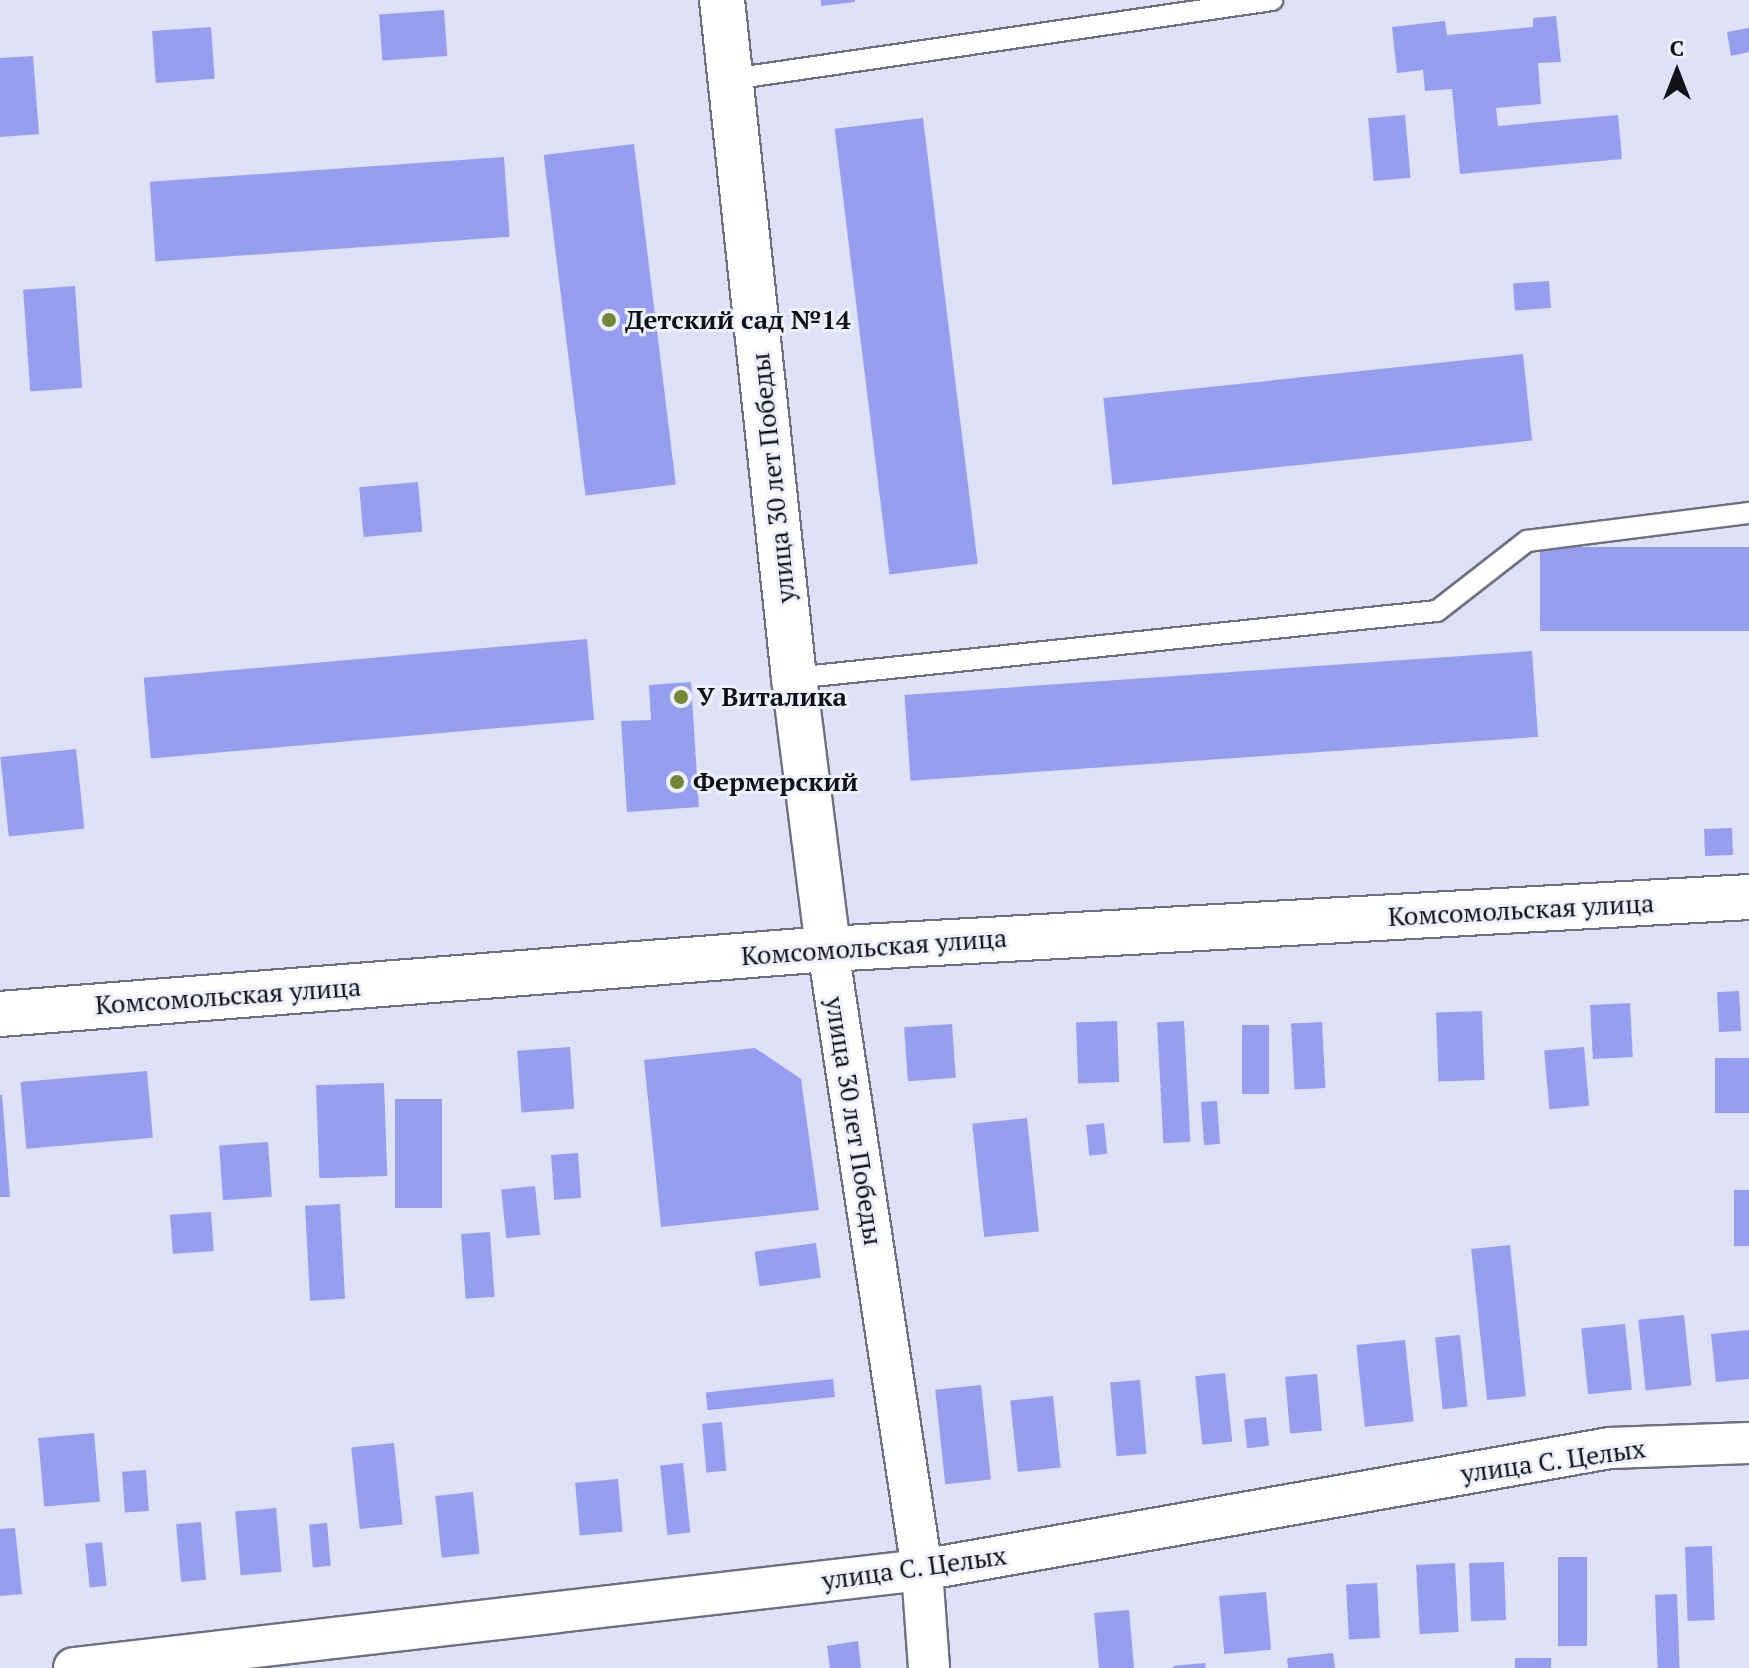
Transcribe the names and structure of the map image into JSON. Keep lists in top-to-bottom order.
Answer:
{
  "streets": {
    "main road": ["улица 30 лет Победы", "Комсомольская улица"],
    "street": ["улица С. Целых"]
  },
  "crossings": [
    ["улица 30 лет Победы", "Комсомольская улица"],
    ["улица 30 лет Победы", "улица С. Целых"]
  ],
  "places": ["Детский сад №14", "У Виталика", "Фермерский"],
  "north": "top"
}
